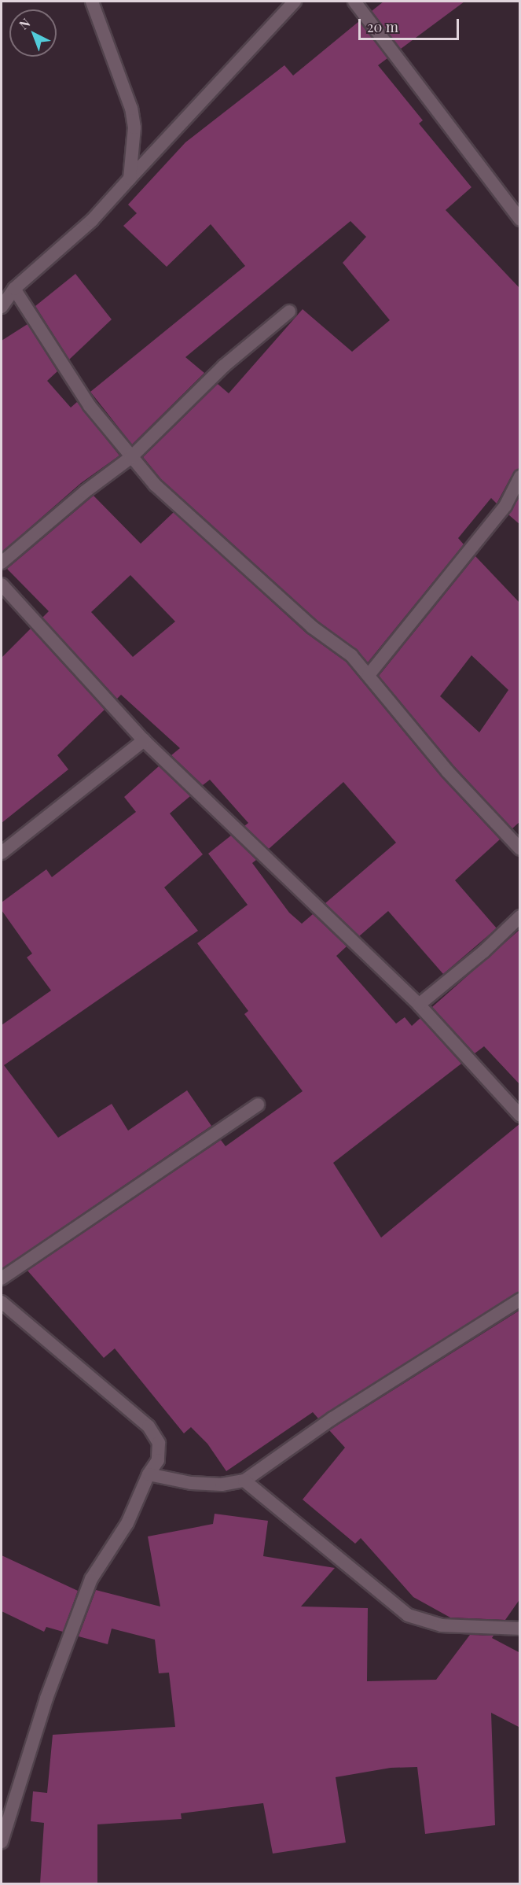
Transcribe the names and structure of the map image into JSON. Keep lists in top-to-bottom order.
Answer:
{
  "scale_bar": "20 m",
  "north": "top left"
}
